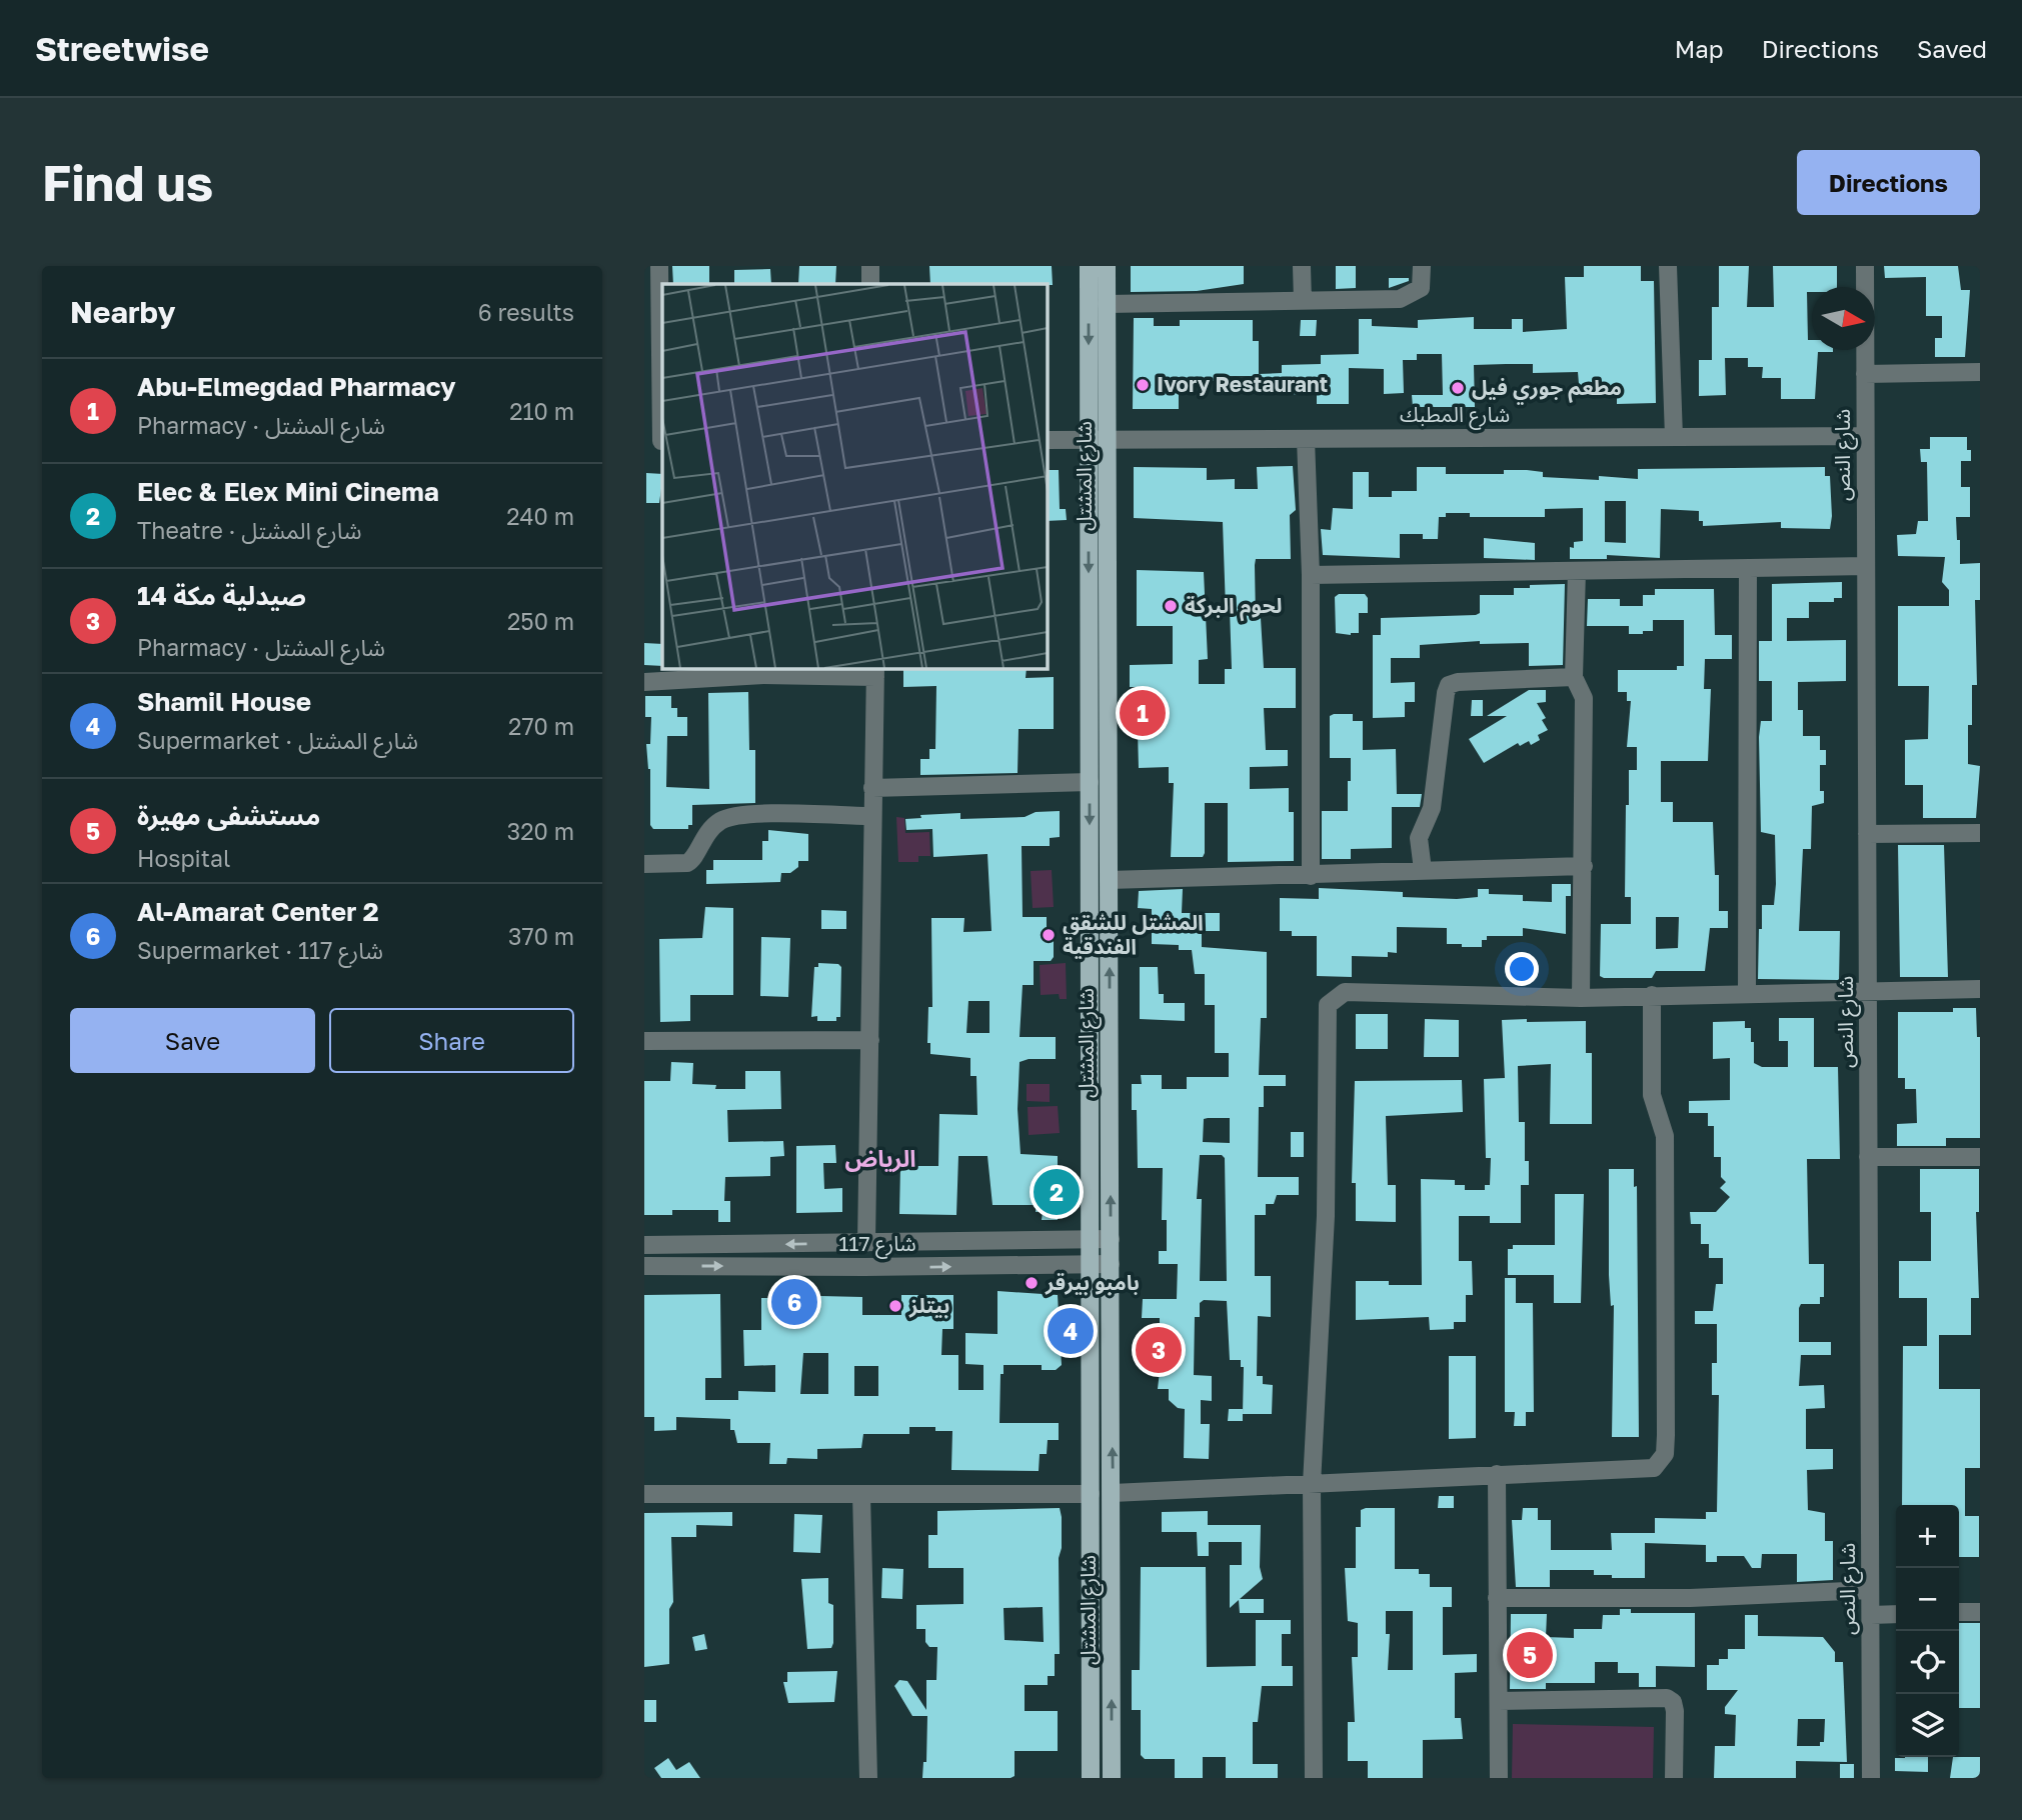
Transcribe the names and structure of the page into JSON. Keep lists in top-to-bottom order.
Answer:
{
  "streets": {
    "main road": ["شارع المشتل"],
    "street": ["شارع المطبك", "شارع النص", "شارع 117"]
  },
  "crossings": [
    ["شارع المطبك", "شارع النص"],
    ["شارع المطبك", "شارع المشتل"],
    ["شارع المشتل", "شارع 117"]
  ],
  "districts": ["الرياض"],
  "places": [
    "Ivory Restaurant",
    "مطعم جوري فيل",
    "لحوم البركة",
    "المشتل للشقق الفندقية",
    "بامبو بيرقر",
    "بيتلز"
  ],
  "north": "right",
  "page": {
    "header": "Streetwise",
    "nav": ["Map", "Directions", "Saved"],
    "buttons": [
      "Directions",
      ["Save", "Share"]
    ],
    "title": "Find us",
    "heading": ["Nearby", "6 results"],
    "list": [
      {
        "mark": "1",
        "name": "Abu-Elmegdad Pharmacy",
        "note": "Pharmacy · شارع المشتل",
        "value": "210 m"
      },
      {
        "mark": "2",
        "name": "Elec & Elex Mini Cinema",
        "note": "Theatre · شارع المشتل",
        "value": "240 m"
      },
      {
        "mark": "3",
        "name": "صيدلية مكة 14",
        "note": "Pharmacy · شارع المشتل",
        "value": "250 m"
      },
      {
        "mark": "4",
        "name": "Shamil House",
        "note": "Supermarket · شارع المشتل",
        "value": "270 m"
      },
      {
        "mark": "5",
        "name": "مستشفى مهيرة",
        "note": "Hospital",
        "value": "320 m"
      },
      {
        "mark": "6",
        "name": "Al-Amarat Center 2",
        "note": "Supermarket · شارع 117",
        "value": "370 m"
      }
    ],
    "pins": [
      "1",
      "2",
      "6",
      "4",
      "3",
      "5"
    ],
    "map_buttons": ["+", "−"]
  }
}
